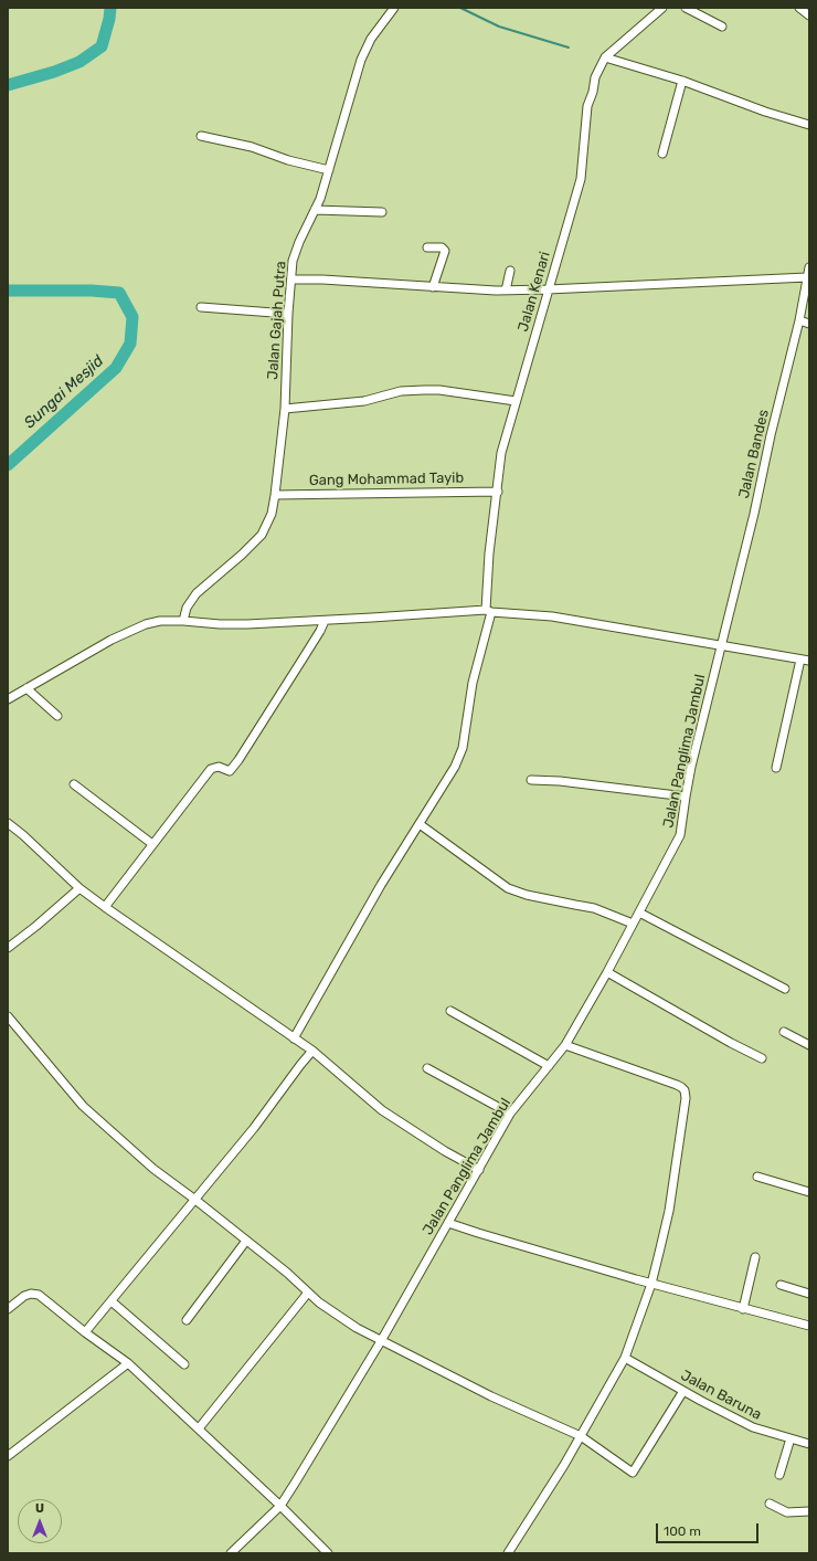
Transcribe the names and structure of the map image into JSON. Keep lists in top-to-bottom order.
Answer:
{
  "streets": {
    "street": [
      "Jalan Kenari",
      "Jalan Gajah Putra",
      "Jalan Bandes",
      "Gang Mohammad Tayib",
      "Jalan Panglima Jambul",
      "Jalan Baruna"
    ]
  },
  "crossings": [
    ["Jalan Kenari", "Gang Mohammad Tayib"],
    ["Jalan Gajah Putra", "Gang Mohammad Tayib"],
    ["Jalan Bandes", "Jalan Panglima Jambul"]
  ],
  "water": ["Sungai Mesjid"],
  "scale_bar": "100 m",
  "north": "top"
}
